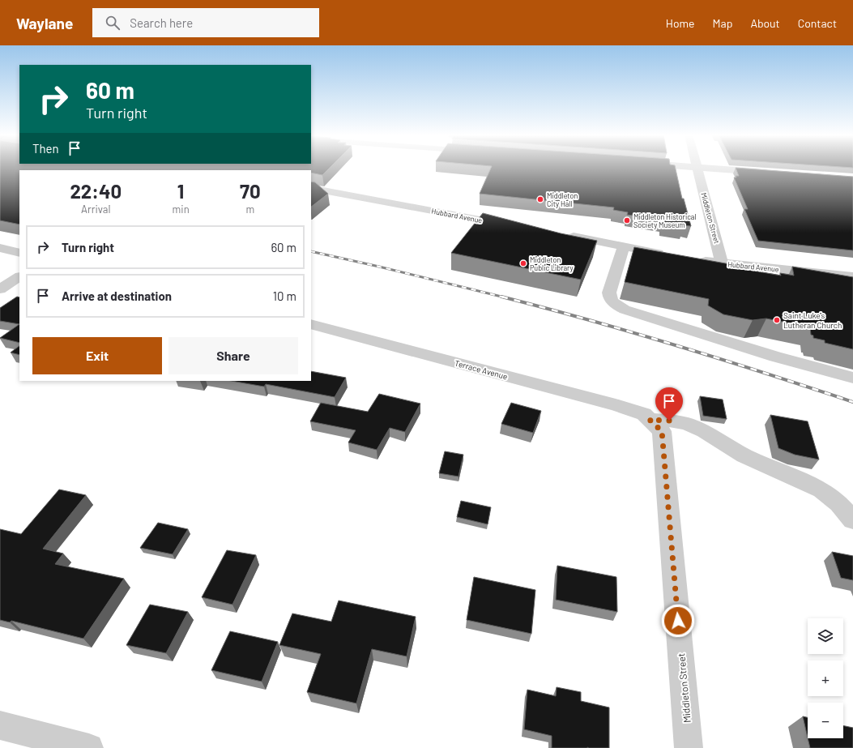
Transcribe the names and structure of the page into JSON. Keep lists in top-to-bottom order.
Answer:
{
  "streets": {
    "street": ["Hubbard Avenue", "Middleton Street", "Terrace Avenue"]
  },
  "crossings": [
    ["Hubbard Avenue", "Middleton Street"],
    ["Middleton Street", "Terrace Avenue"]
  ],
  "places": [
    "Middleton City Hall",
    "Middleton Historical Society Museum",
    "Middleton Public Library",
    "Saint Luke's Lutheran Church"
  ],
  "page": {
    "header": "Waylane",
    "search": "Search here",
    "nav": [
      "Home",
      "Map",
      "About",
      "Contact"
    ],
    "turn": ["60 m", "Turn right"],
    "then": "Then",
    "eta": [
      "22:40",
      "Arrival",
      "1",
      "min",
      "70",
      "m"
    ],
    "list": [
      {
        "name": "Turn right",
        "value": "60 m"
      },
      {
        "name": "Arrive at destination",
        "value": "10 m"
      }
    ],
    "buttons": ["Exit", "Share"],
    "map_buttons": ["+", "−"]
  }
}
